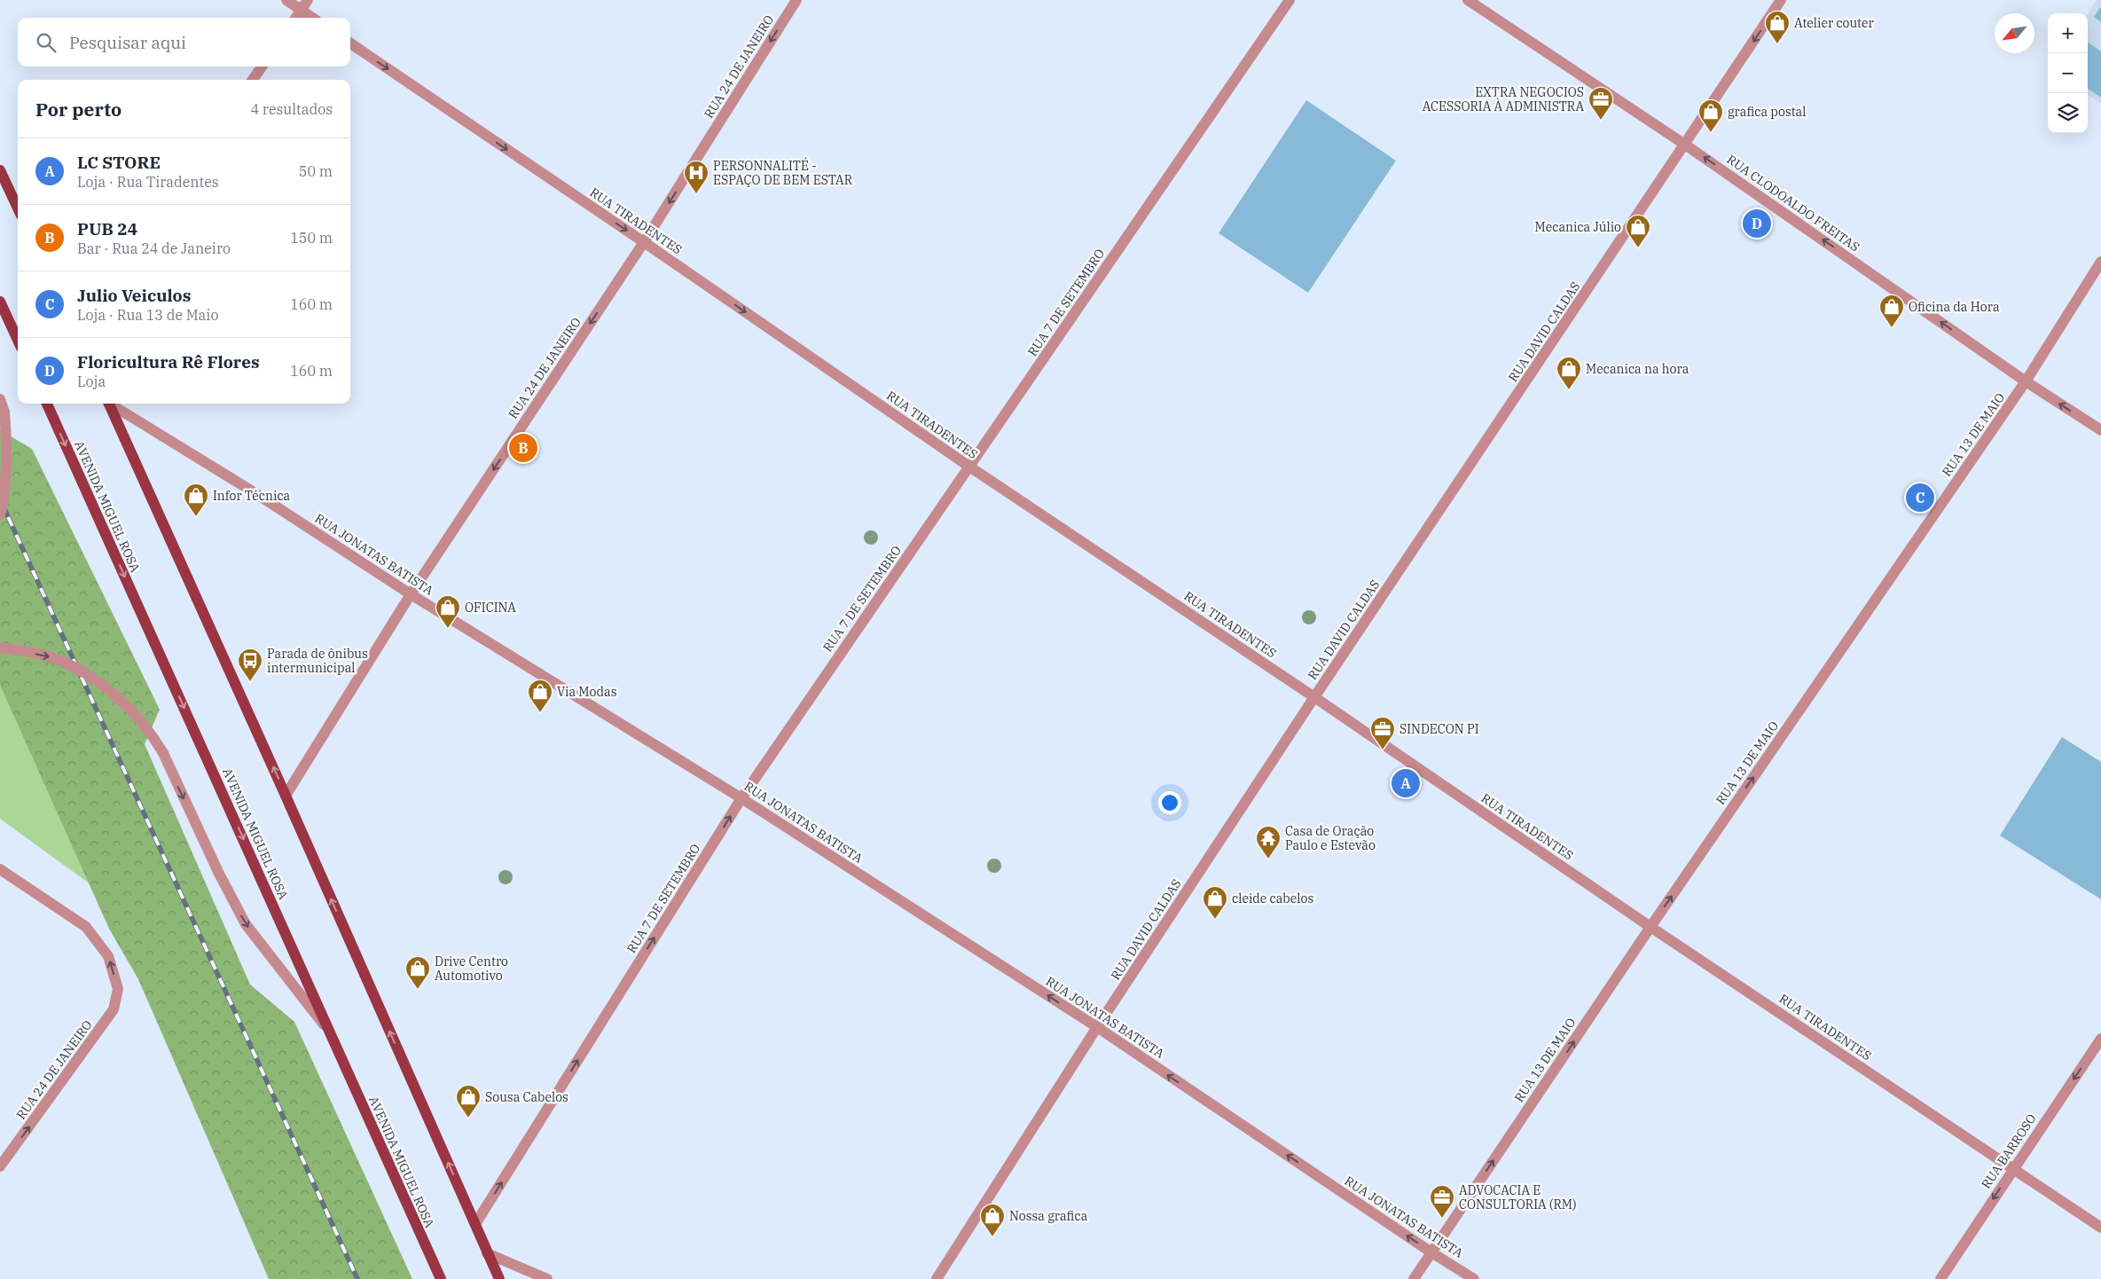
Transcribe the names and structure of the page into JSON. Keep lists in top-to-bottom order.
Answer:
{
  "streets": {
    "main road": ["AVENIDA MIGUEL ROSA"],
    "street": [
      "RUA 24 DE JANEIRO",
      "RUA CLODOALDO FREITAS",
      "RUA TIRADENTES",
      "RUA 7 DE SETEMBRO",
      "RUA DAVID CALDAS",
      "RUA 13 DE MAIO",
      "RUA JONATAS BATISTA",
      "RUA BARROSO"
    ]
  },
  "crossings": [
    ["RUA 24 DE JANEIRO", "RUA TIRADENTES"],
    ["RUA 24 DE JANEIRO", "RUA JONATAS BATISTA"],
    ["RUA CLODOALDO FREITAS", "RUA DAVID CALDAS"],
    ["RUA CLODOALDO FREITAS", "RUA 13 DE MAIO"],
    ["RUA TIRADENTES", "RUA 7 DE SETEMBRO"],
    ["RUA TIRADENTES", "RUA DAVID CALDAS"],
    ["RUA TIRADENTES", "RUA 13 DE MAIO"],
    ["RUA TIRADENTES", "RUA BARROSO"],
    ["RUA 7 DE SETEMBRO", "RUA JONATAS BATISTA"],
    ["RUA DAVID CALDAS", "RUA JONATAS BATISTA"],
    ["RUA 13 DE MAIO", "RUA JONATAS BATISTA"]
  ],
  "one_way": [
    "RUA CLODOALDO FREITAS",
    "RUA TIRADENTES",
    "RUA 13 DE MAIO",
    "RUA JONATAS BATISTA",
    "RUA BARROSO"
  ],
  "places": {
    "shop": [
      "Atelier couter",
      "grafica postal",
      "Mecanica Júlio",
      "Oficina da Hora",
      "Mecanica na hora",
      "Infor Técnica",
      "OFICINA",
      "Via Modas",
      "cleide cabelos",
      "Drive Centro Automotivo",
      "Sousa Cabelos",
      "Nossa grafica"
    ],
    "office": ["EXTRA NEGOCIOS ACESSORIA À ADMINISTRA", "SINDECON PI", "ADVOCACIA E CONSULTORIA (RM)"],
    "hospital": ["PERSONNALITÉ - ESPAÇO DE BEM ESTAR"],
    "bus stop": ["Parada de ônibus intermunicipal"],
    "temple": ["Casa de Oração Paulo e Estevão"]
  },
  "north": "bottom left",
  "page": {
    "map_buttons": ["+", "−"],
    "search": "Pesquisar aqui",
    "heading": ["Por perto", "4 resultados"],
    "list": [
      {
        "mark": "A",
        "name": "LC STORE",
        "note": "Loja · Rua Tiradentes",
        "value": "50 m"
      },
      {
        "mark": "B",
        "name": "PUB 24",
        "note": "Bar · Rua 24 de Janeiro",
        "value": "150 m"
      },
      {
        "mark": "C",
        "name": "Julio Veiculos",
        "note": "Loja · Rua 13 de Maio",
        "value": "160 m"
      },
      {
        "mark": "D",
        "name": "Floricultura Rê Flores",
        "note": "Loja",
        "value": "160 m"
      }
    ],
    "pins": [
      "D",
      "B",
      "C",
      "A"
    ]
  }
}
